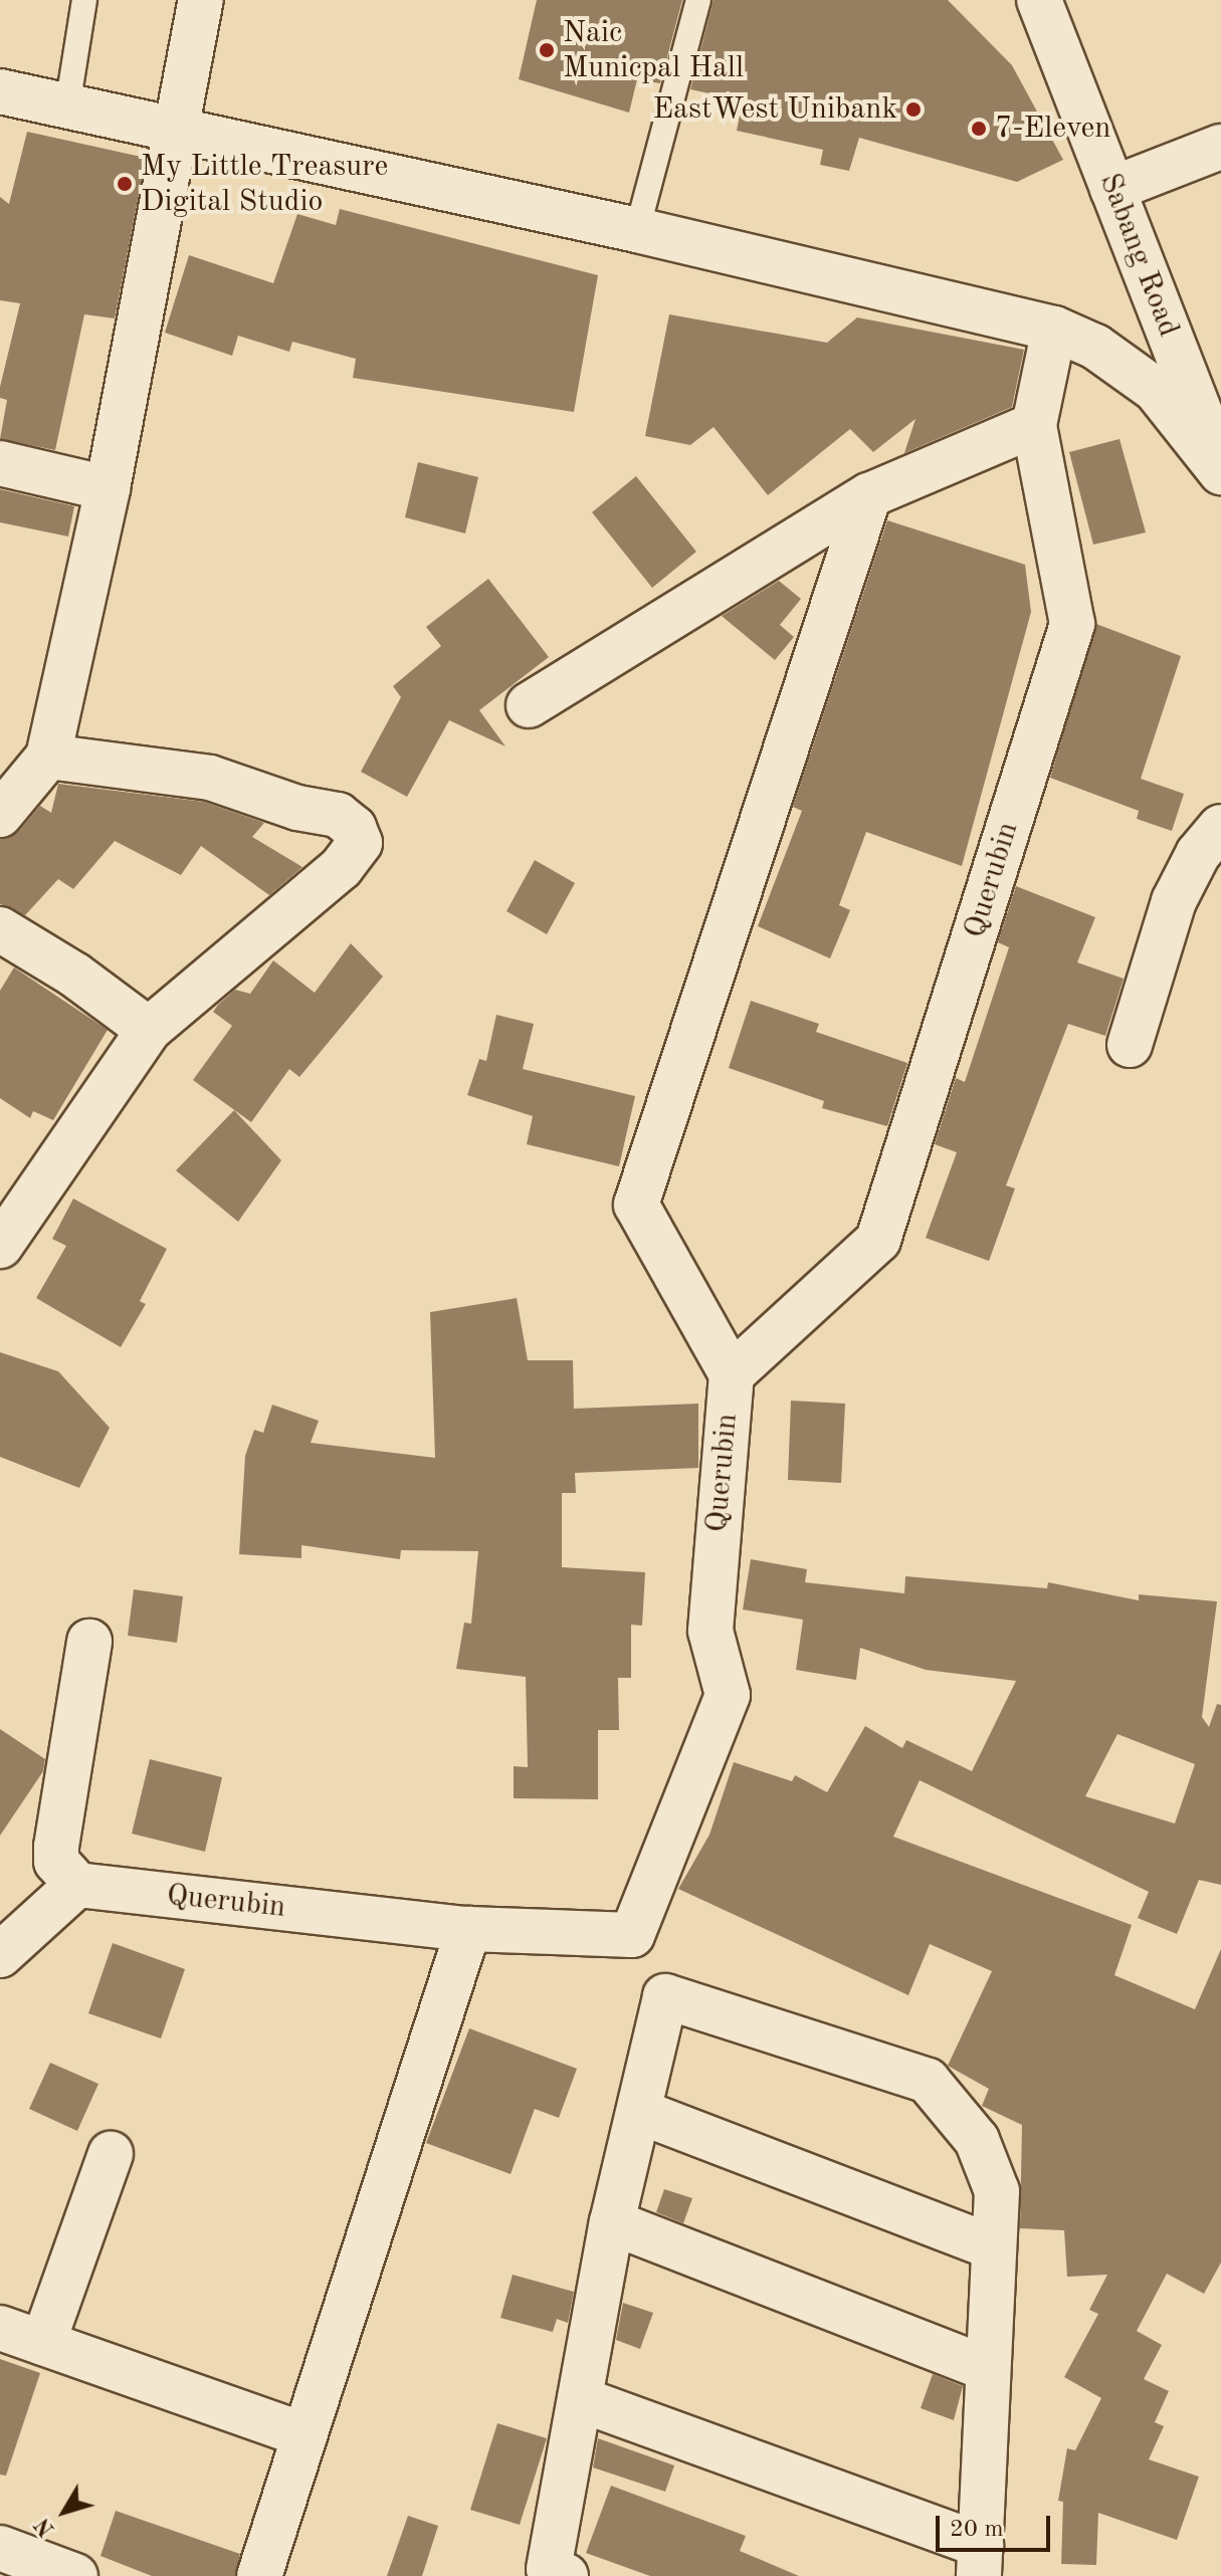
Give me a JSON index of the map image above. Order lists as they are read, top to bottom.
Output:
{
  "streets": {
    "street": ["Sabang Road", "Querubin"]
  },
  "places": [
    "Naic Municpal Hall",
    "EastWest Unibank",
    "7-Eleven",
    "My Little Treasure Digital Studio"
  ],
  "scale_bar": "20 m",
  "north": "bottom left"
}
